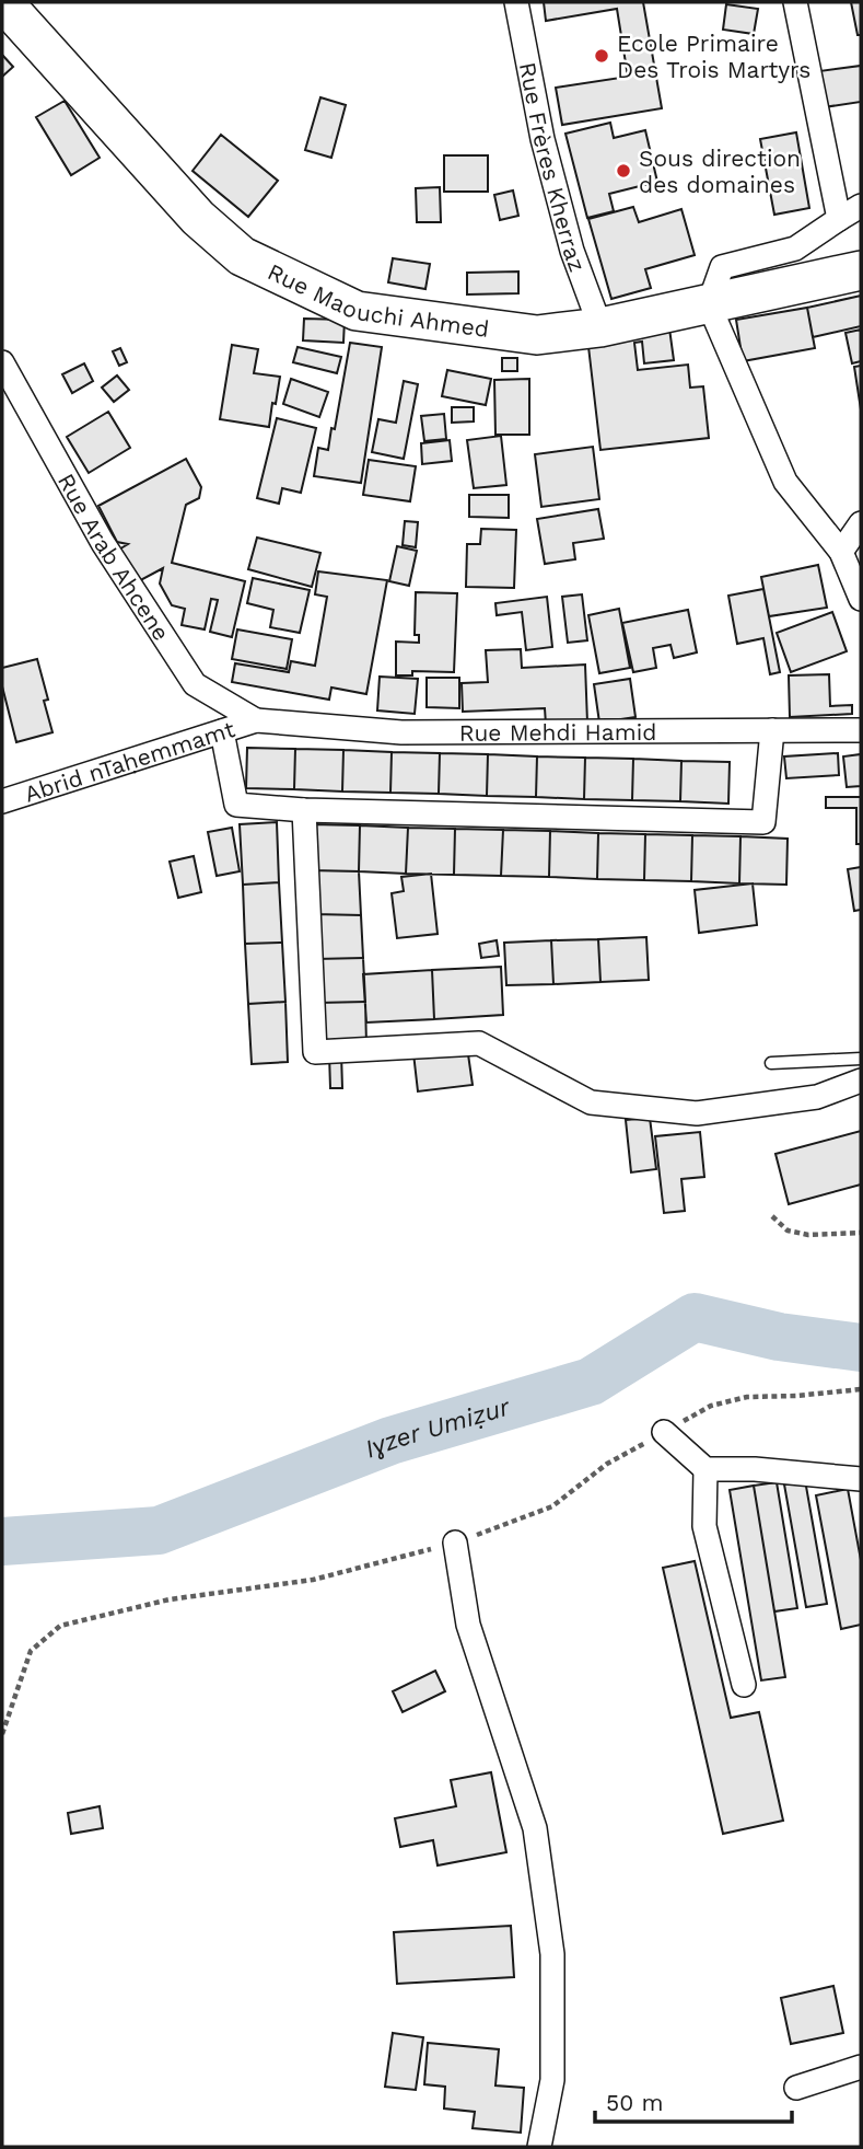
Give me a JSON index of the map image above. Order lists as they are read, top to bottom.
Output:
{
  "streets": {
    "main road": ["Rue Maouchi Ahmed"],
    "street": [
      "Rue Frères Kherraz",
      "Rue Arab Ahcene",
      "Rue Mehdi Hamid",
      "Abrid nTaḥemmamt"
    ]
  },
  "crossings": [
    ["Rue Frères Kherraz", "Rue Maouchi Ahmed"],
    ["Rue Arab Ahcene", "Rue Mehdi Hamid"],
    ["Rue Arab Ahcene", "Abrid nTaḥemmamt"],
    ["Rue Mehdi Hamid", "Abrid nTaḥemmamt"]
  ],
  "water": ["Iɣzer Umiẓur"],
  "places": ["Ecole Primaire Des Trois Martyrs", "Sous direction des domaines"],
  "scale_bar": "50 m"
}
